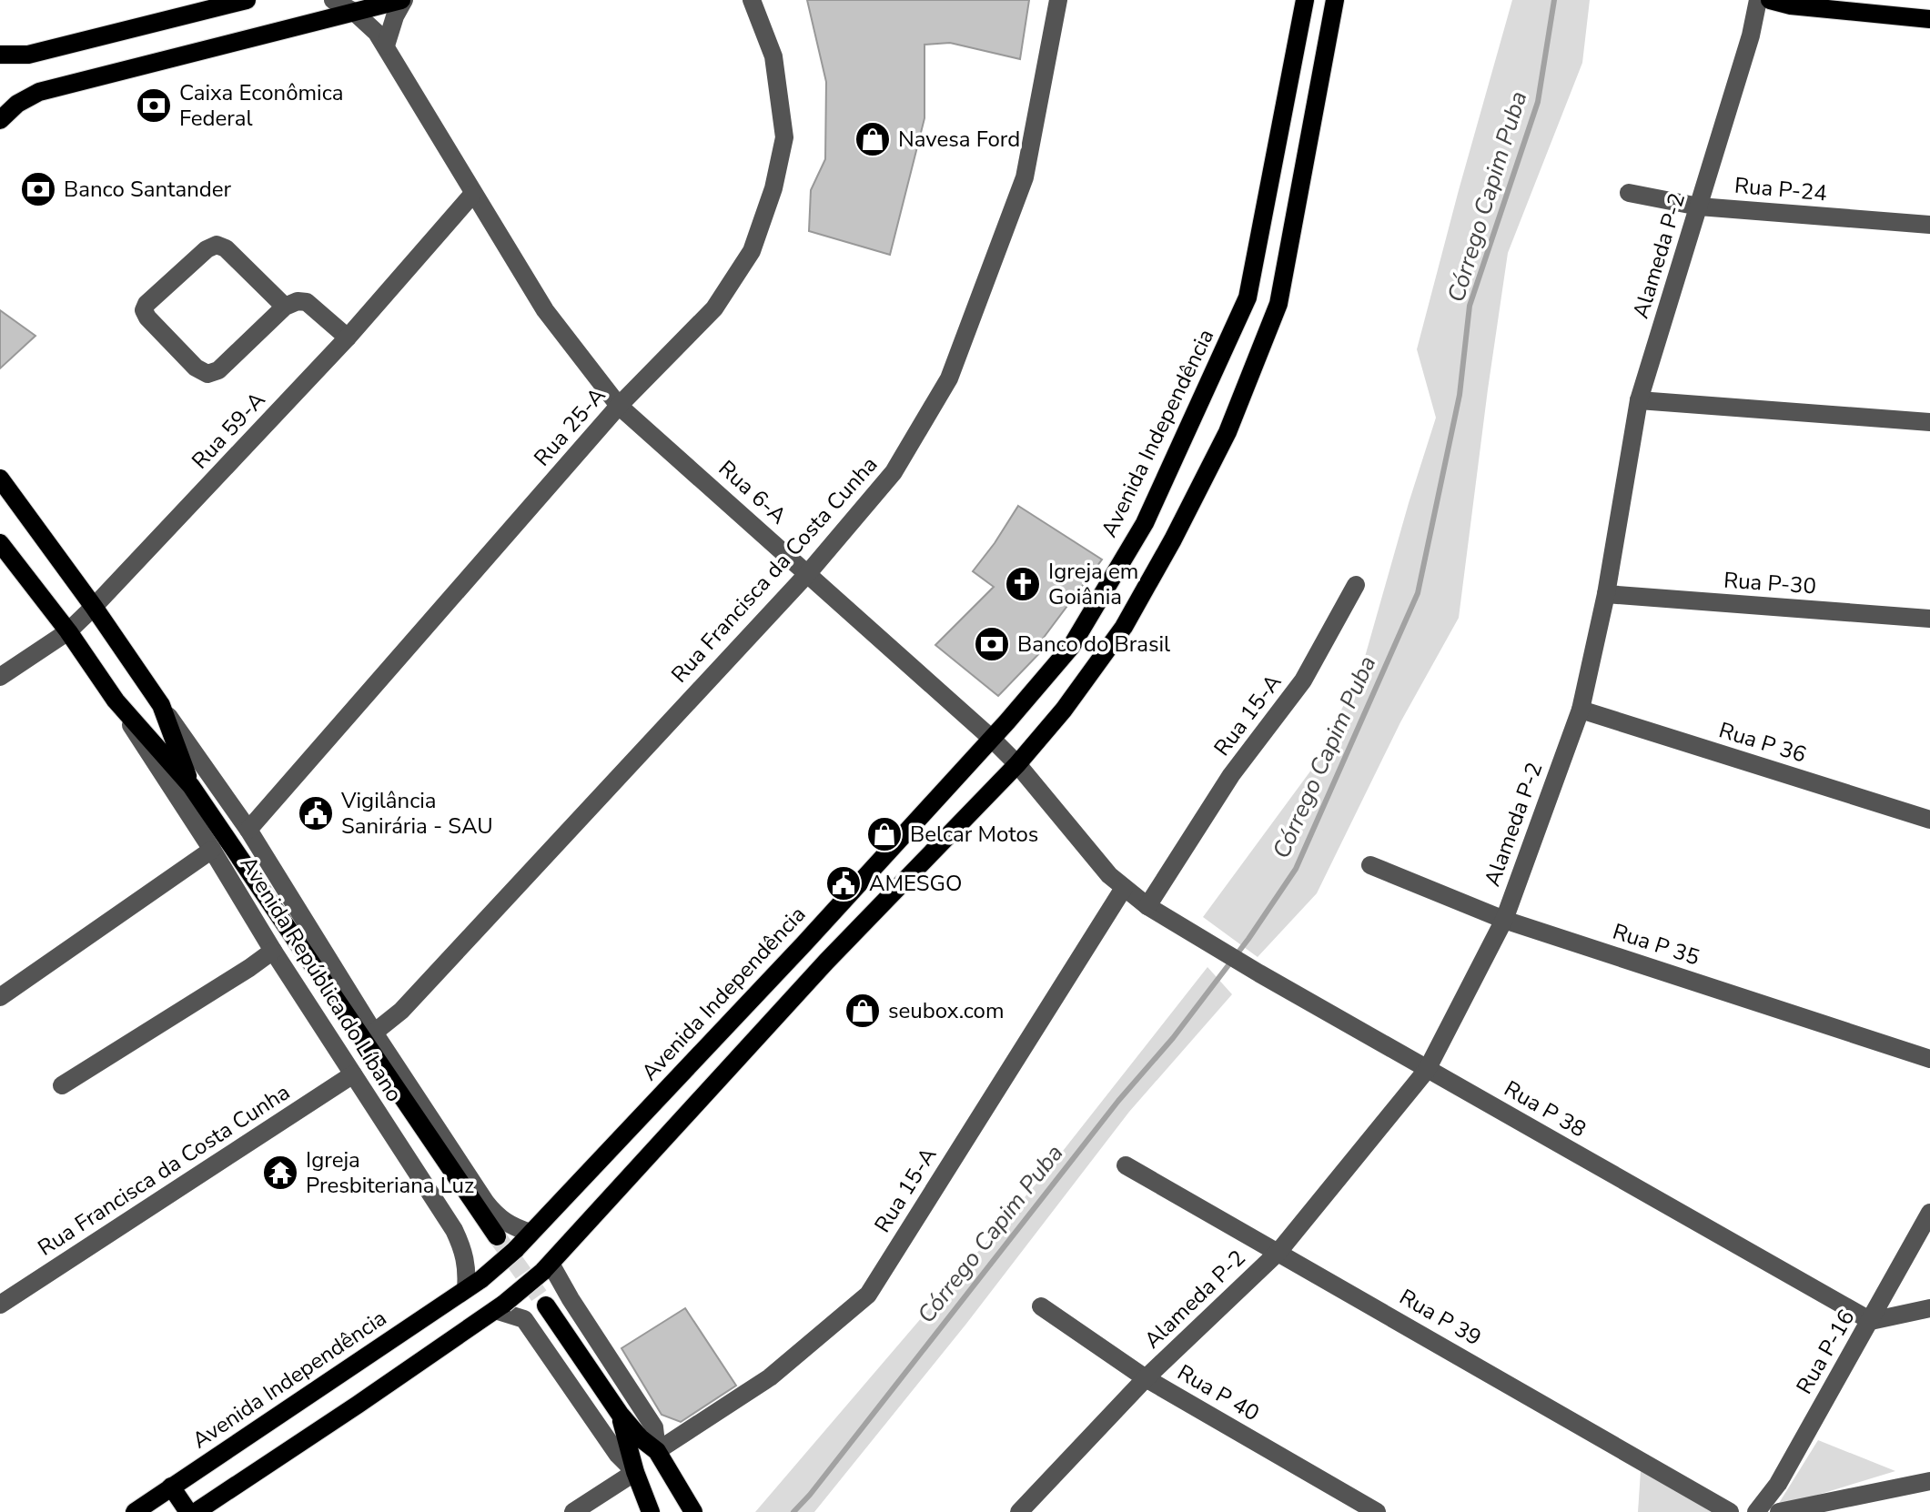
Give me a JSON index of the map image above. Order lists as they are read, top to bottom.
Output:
{
  "streets": {
    "main road": ["Avenida Independência", "Avenida República do Líbano"],
    "street": [
      "Rua P-24",
      "Alameda P-2",
      "Rua 25-A",
      "Rua 59-A",
      "Rua 6-A",
      "Rua Francisca da Costa Cunha",
      "Rua P-30",
      "Rua 15-A",
      "Rua P 36",
      "Rua P 35",
      "Rua P 38",
      "Rua P 39",
      "Rua P-16",
      "Rua P 40"
    ]
  },
  "crossings": [
    ["Rua P-24", "Alameda P-2"],
    ["Alameda P-2", "Rua P-30"],
    ["Alameda P-2", "Rua P 36"],
    ["Alameda P-2", "Rua P 35"],
    ["Alameda P-2", "Rua P 38"],
    ["Alameda P-2", "Rua P 39"],
    ["Alameda P-2", "Rua P 40"],
    ["Rua 25-A", "Rua 6-A"],
    ["Rua 25-A", "Avenida República do Líbano"],
    ["Rua 59-A", "Rua 6-A"],
    ["Rua 59-A", "Avenida República do Líbano"],
    ["Avenida Independência", "Rua 6-A"],
    ["Avenida Independência", "Avenida República do Líbano"],
    ["Rua 6-A", "Rua Francisca da Costa Cunha"],
    ["Rua 6-A", "Rua 15-A"],
    ["Rua 6-A", "Rua P 38"],
    ["Rua Francisca da Costa Cunha", "Avenida República do Líbano"],
    ["Rua P 38", "Rua P-16"]
  ],
  "water": ["Córrego Capim Puba"],
  "places": {
    "bank": ["Caixa Econômica Federal", "Banco Santander", "Banco do Brasil"],
    "shop": ["Navesa Ford", "Belcar Motos", "seubox.com"],
    "church": ["Igreja em Goiânia"],
    "public building": ["Vigilância Sanirária - SAU", "AMESGO"],
    "temple": ["Igreja Presbiteriana Luz"]
  }
}
